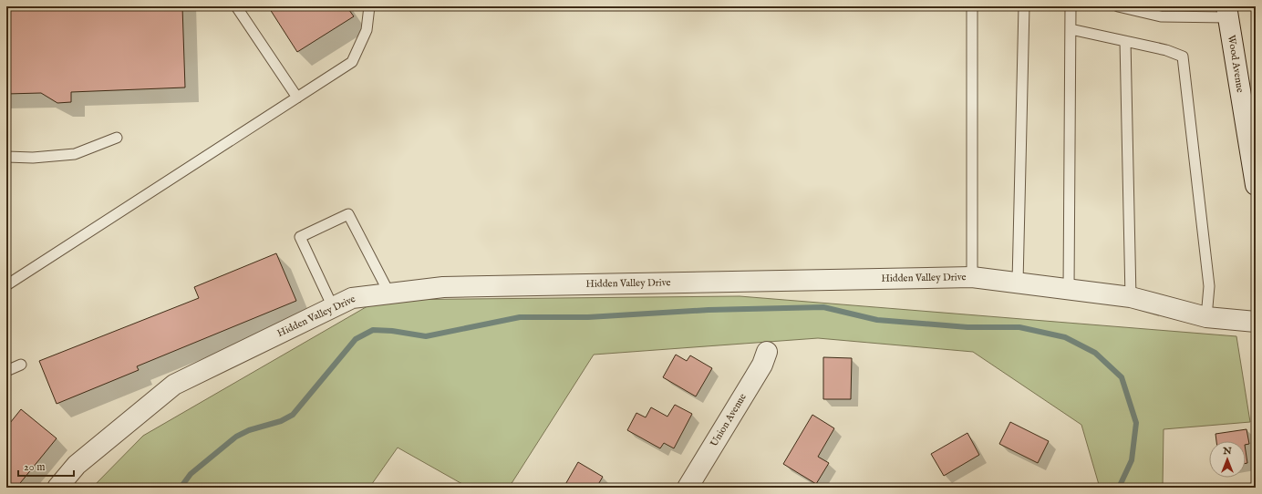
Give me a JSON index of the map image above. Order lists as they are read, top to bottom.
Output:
{
  "streets": {
    "street": ["Wood Avenue", "Hidden Valley Drive", "Union Avenue"]
  },
  "scale_bar": "20 m",
  "north": "top"
}
